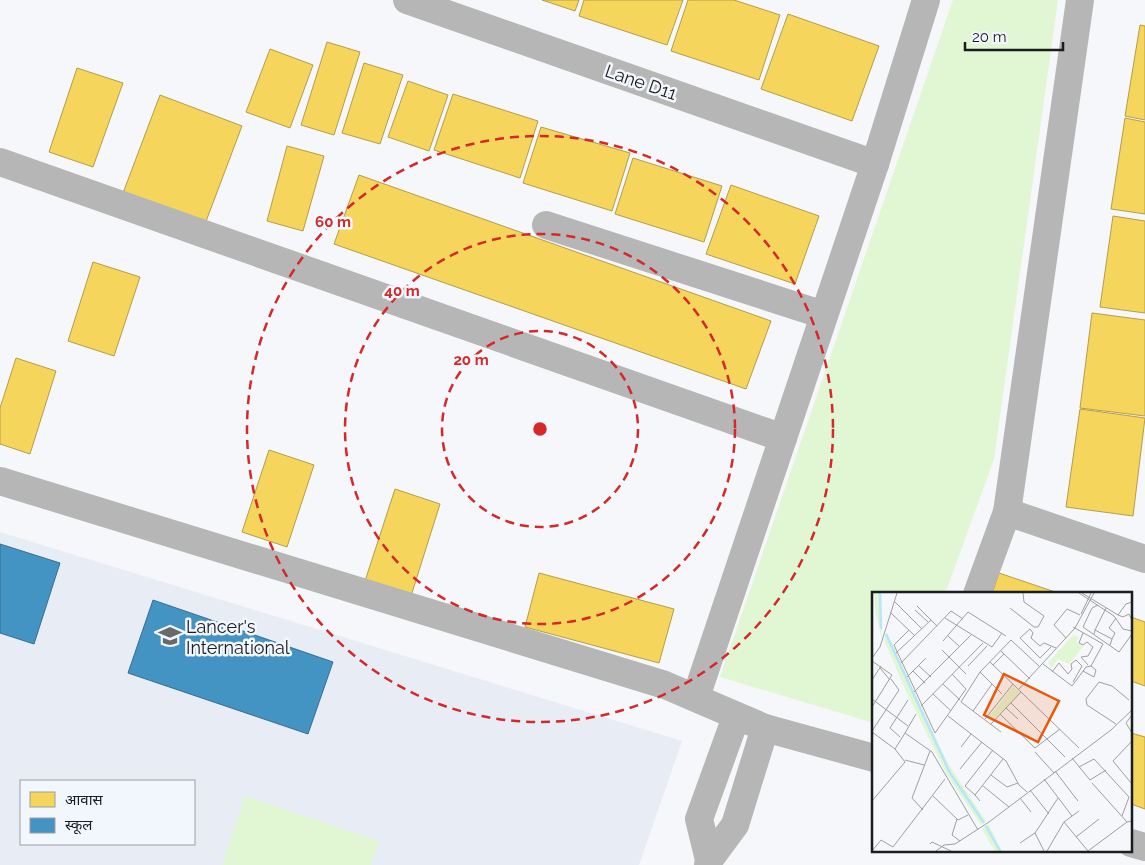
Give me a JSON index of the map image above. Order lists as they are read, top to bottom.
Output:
{
  "streets": {
    "street": ["Lane D11"]
  },
  "places": {
    "school or university": ["Lancer's International"]
  },
  "legend": ["आवास", "स्कूल"],
  "scale_bar": "20 m",
  "rings": ["60 m", "40 m", "20 m"]
}
